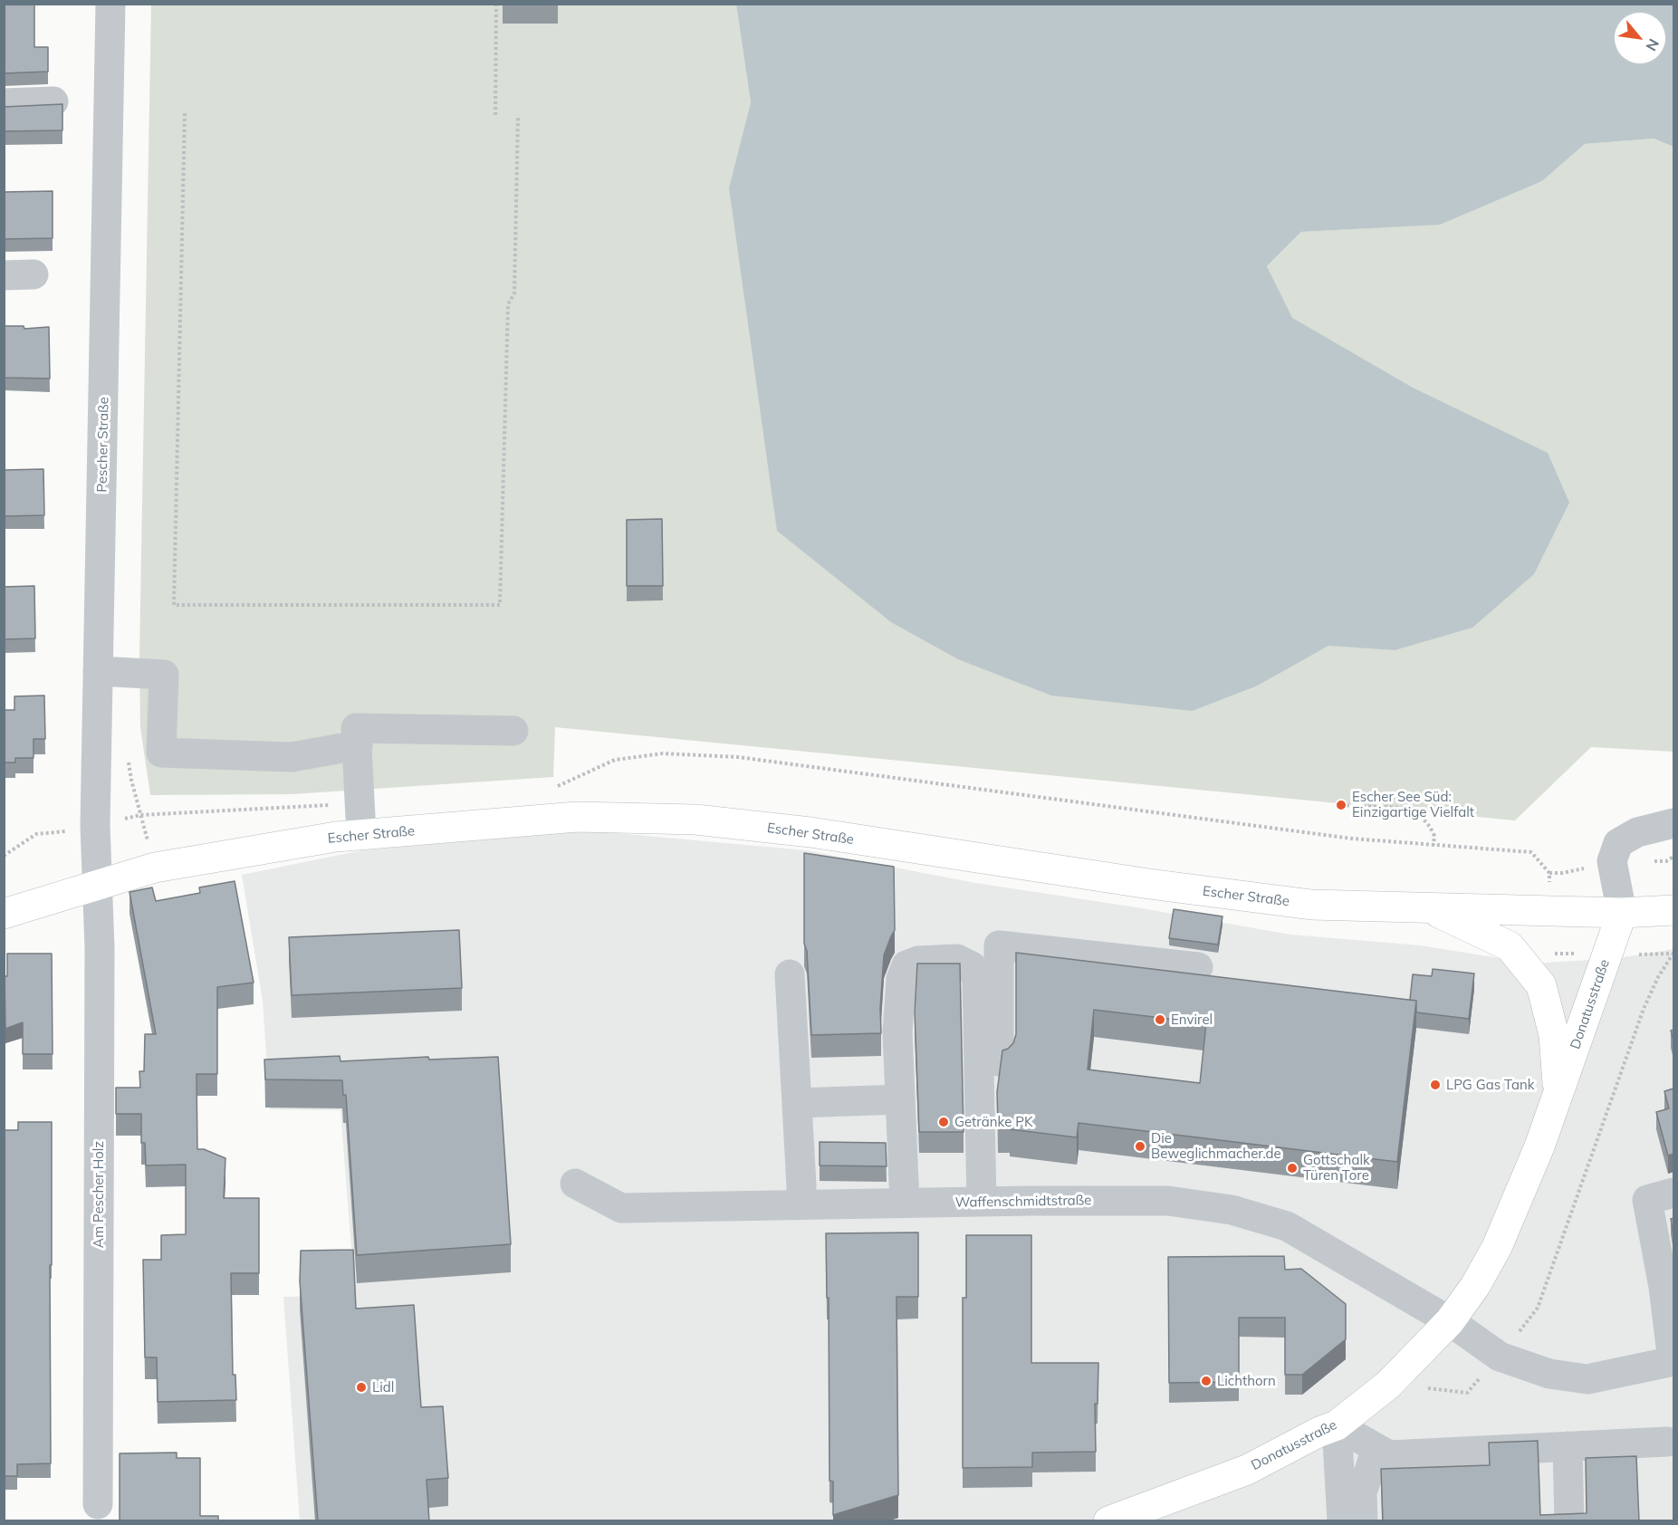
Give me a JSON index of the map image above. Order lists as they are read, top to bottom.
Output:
{
  "streets": {
    "main road": ["Escher Straße", "Donatusstraße"],
    "street": ["Pescher Straße", "Am Pescher Holz", "Waffenschmidtstraße"]
  },
  "crossings": [
    ["Pescher Straße", "Escher Straße"],
    ["Pescher Straße", "Am Pescher Holz"],
    ["Escher Straße", "Donatusstraße"],
    ["Escher Straße", "Am Pescher Holz"],
    ["Donatusstraße", "Waffenschmidtstraße"]
  ],
  "places": [
    "Escher See Süd: Einzigartige Vielfalt",
    "Envirel",
    "LPG Gas Tank",
    "Getränke PK",
    "Die Beweglichmacher.de",
    "Gottschalk Türen Tore",
    "Lichthorn",
    "Lidl"
  ],
  "north": "bottom right"
}
